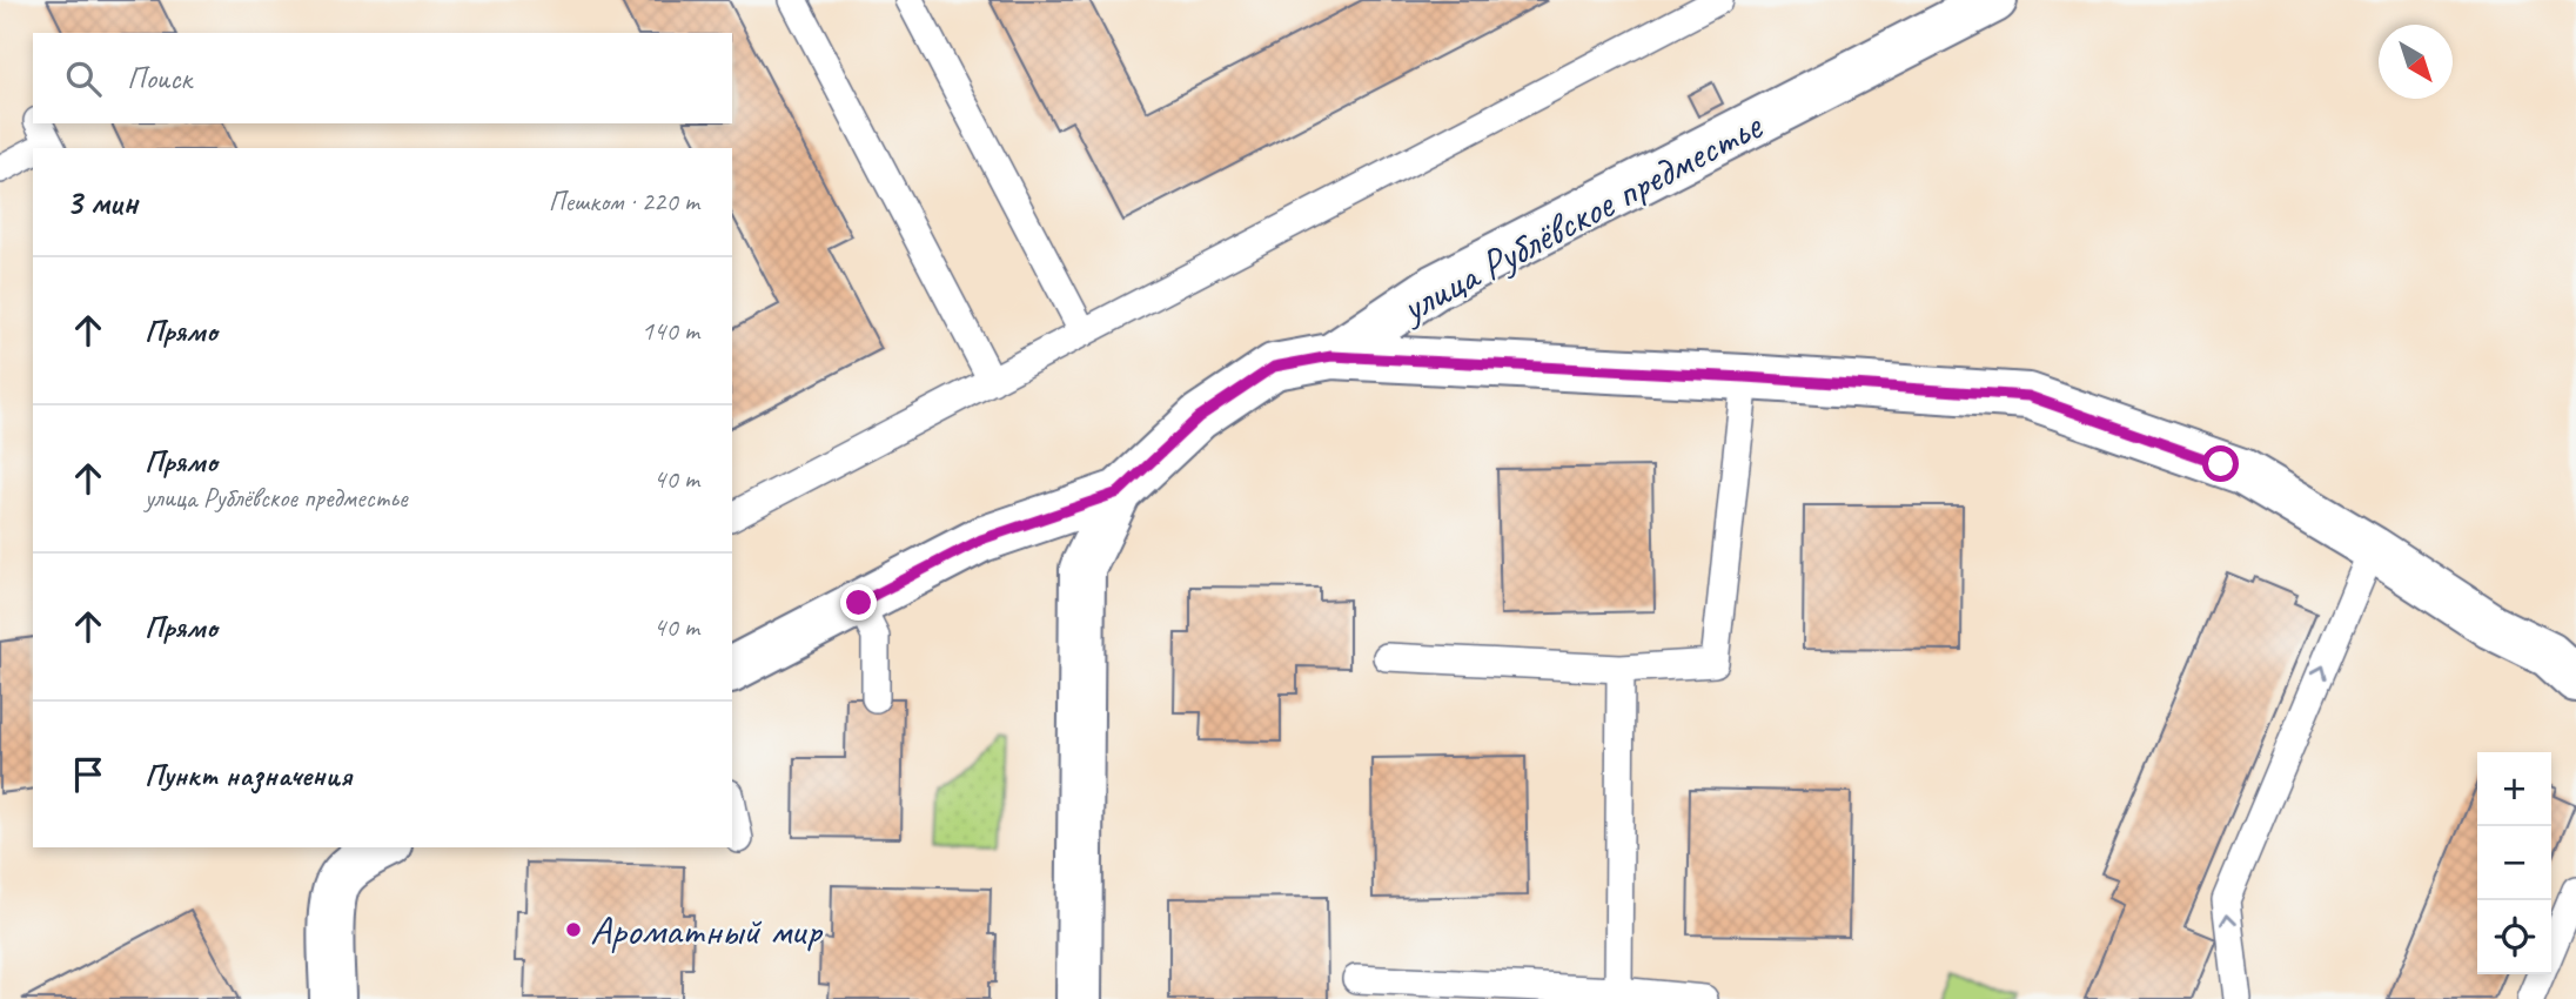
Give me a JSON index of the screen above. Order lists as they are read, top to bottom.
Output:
{
  "streets": {
    "street": ["улица Рублёвское предместье"]
  },
  "places": ["Ароматный мир"],
  "north": "bottom right",
  "page": {
    "search": "Поиск",
    "heading": ["3 мин", "Пешком · 220 m"],
    "list": [
      ["Прямо", "140 m"],
      ["Прямо", "улица Рублёвское предместье", "40 m"],
      ["Прямо", "40 m"],
      "Пункт назначения"
    ],
    "map_buttons": ["+", "−"]
  }
}
